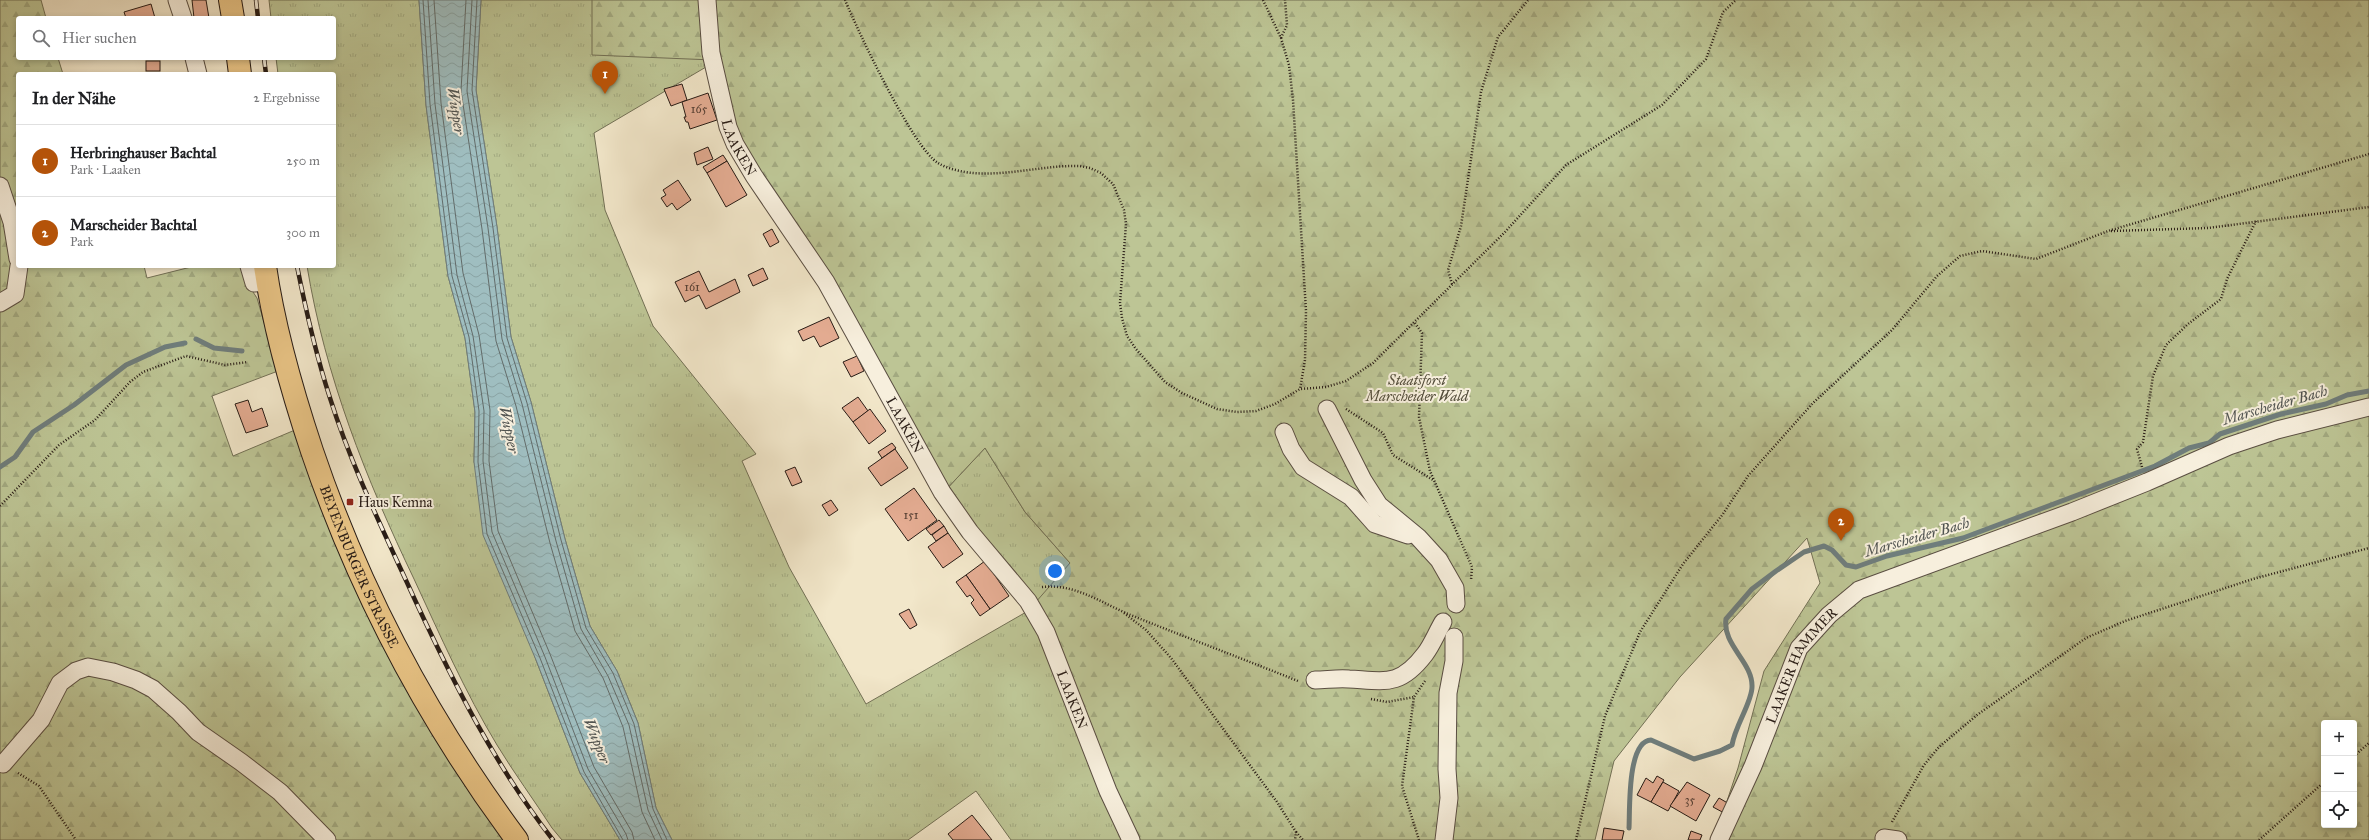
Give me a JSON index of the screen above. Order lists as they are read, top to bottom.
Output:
{
  "streets": {
    "main road": ["BEYENBURGER STRASSE"],
    "street": ["LAAKEN", "LAAKER HAMMER"]
  },
  "water": ["Wupper", "Marscheider Bach"],
  "parks": ["Staatsforst Marscheider Wald"],
  "places": {
    "transit": ["Haus Kemna"]
  },
  "house_numbers": [
    "165",
    "161",
    "151",
    "35"
  ],
  "page": {
    "search": "Hier suchen",
    "pins": ["1", "2"],
    "heading": ["In der Nähe", "2 Ergebnisse"],
    "list": [
      {
        "mark": "1",
        "name": "Herbringhauser Bachtal",
        "note": "Park · Laaken",
        "value": "250 m"
      },
      {
        "mark": "2",
        "name": "Marscheider Bachtal",
        "note": "Park",
        "value": "300 m"
      }
    ],
    "map_buttons": ["+", "−"]
  }
}
